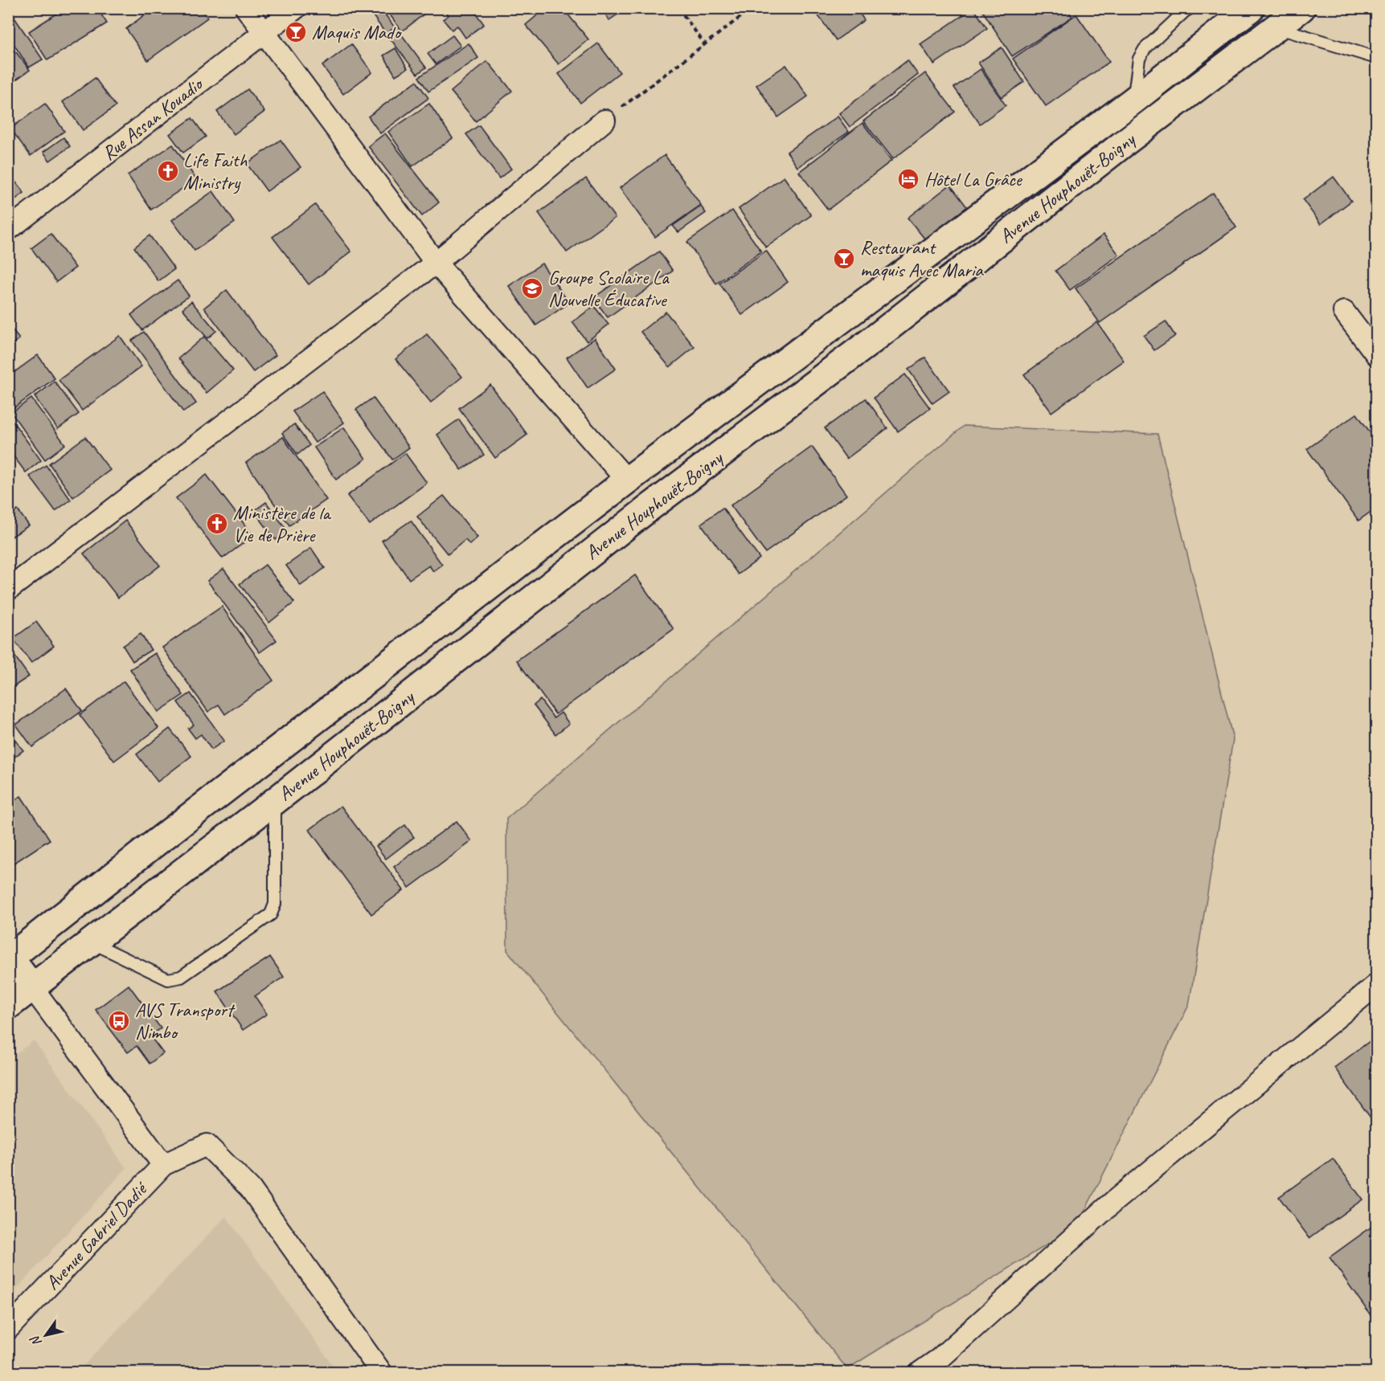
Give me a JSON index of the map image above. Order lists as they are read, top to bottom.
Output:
{
  "streets": {
    "main road": ["Avenue Houphouët-Boigny"],
    "street": ["Rue Assan Kouadio", "Avenue Gabriel Dadié"]
  },
  "places": {
    "bar": ["Maquis Mado", "Restaurant maquis Avec Maria"],
    "church": ["Life Faith Ministry", "Ministère de la Vie de Prière"],
    "hotel": ["Hôtel La Grâce"],
    "school or university": ["Groupe Scolaire La Nouvelle Éducative"],
    "bus stop": ["AVS Transport Nimbo"]
  },
  "north": "bottom left"
}
